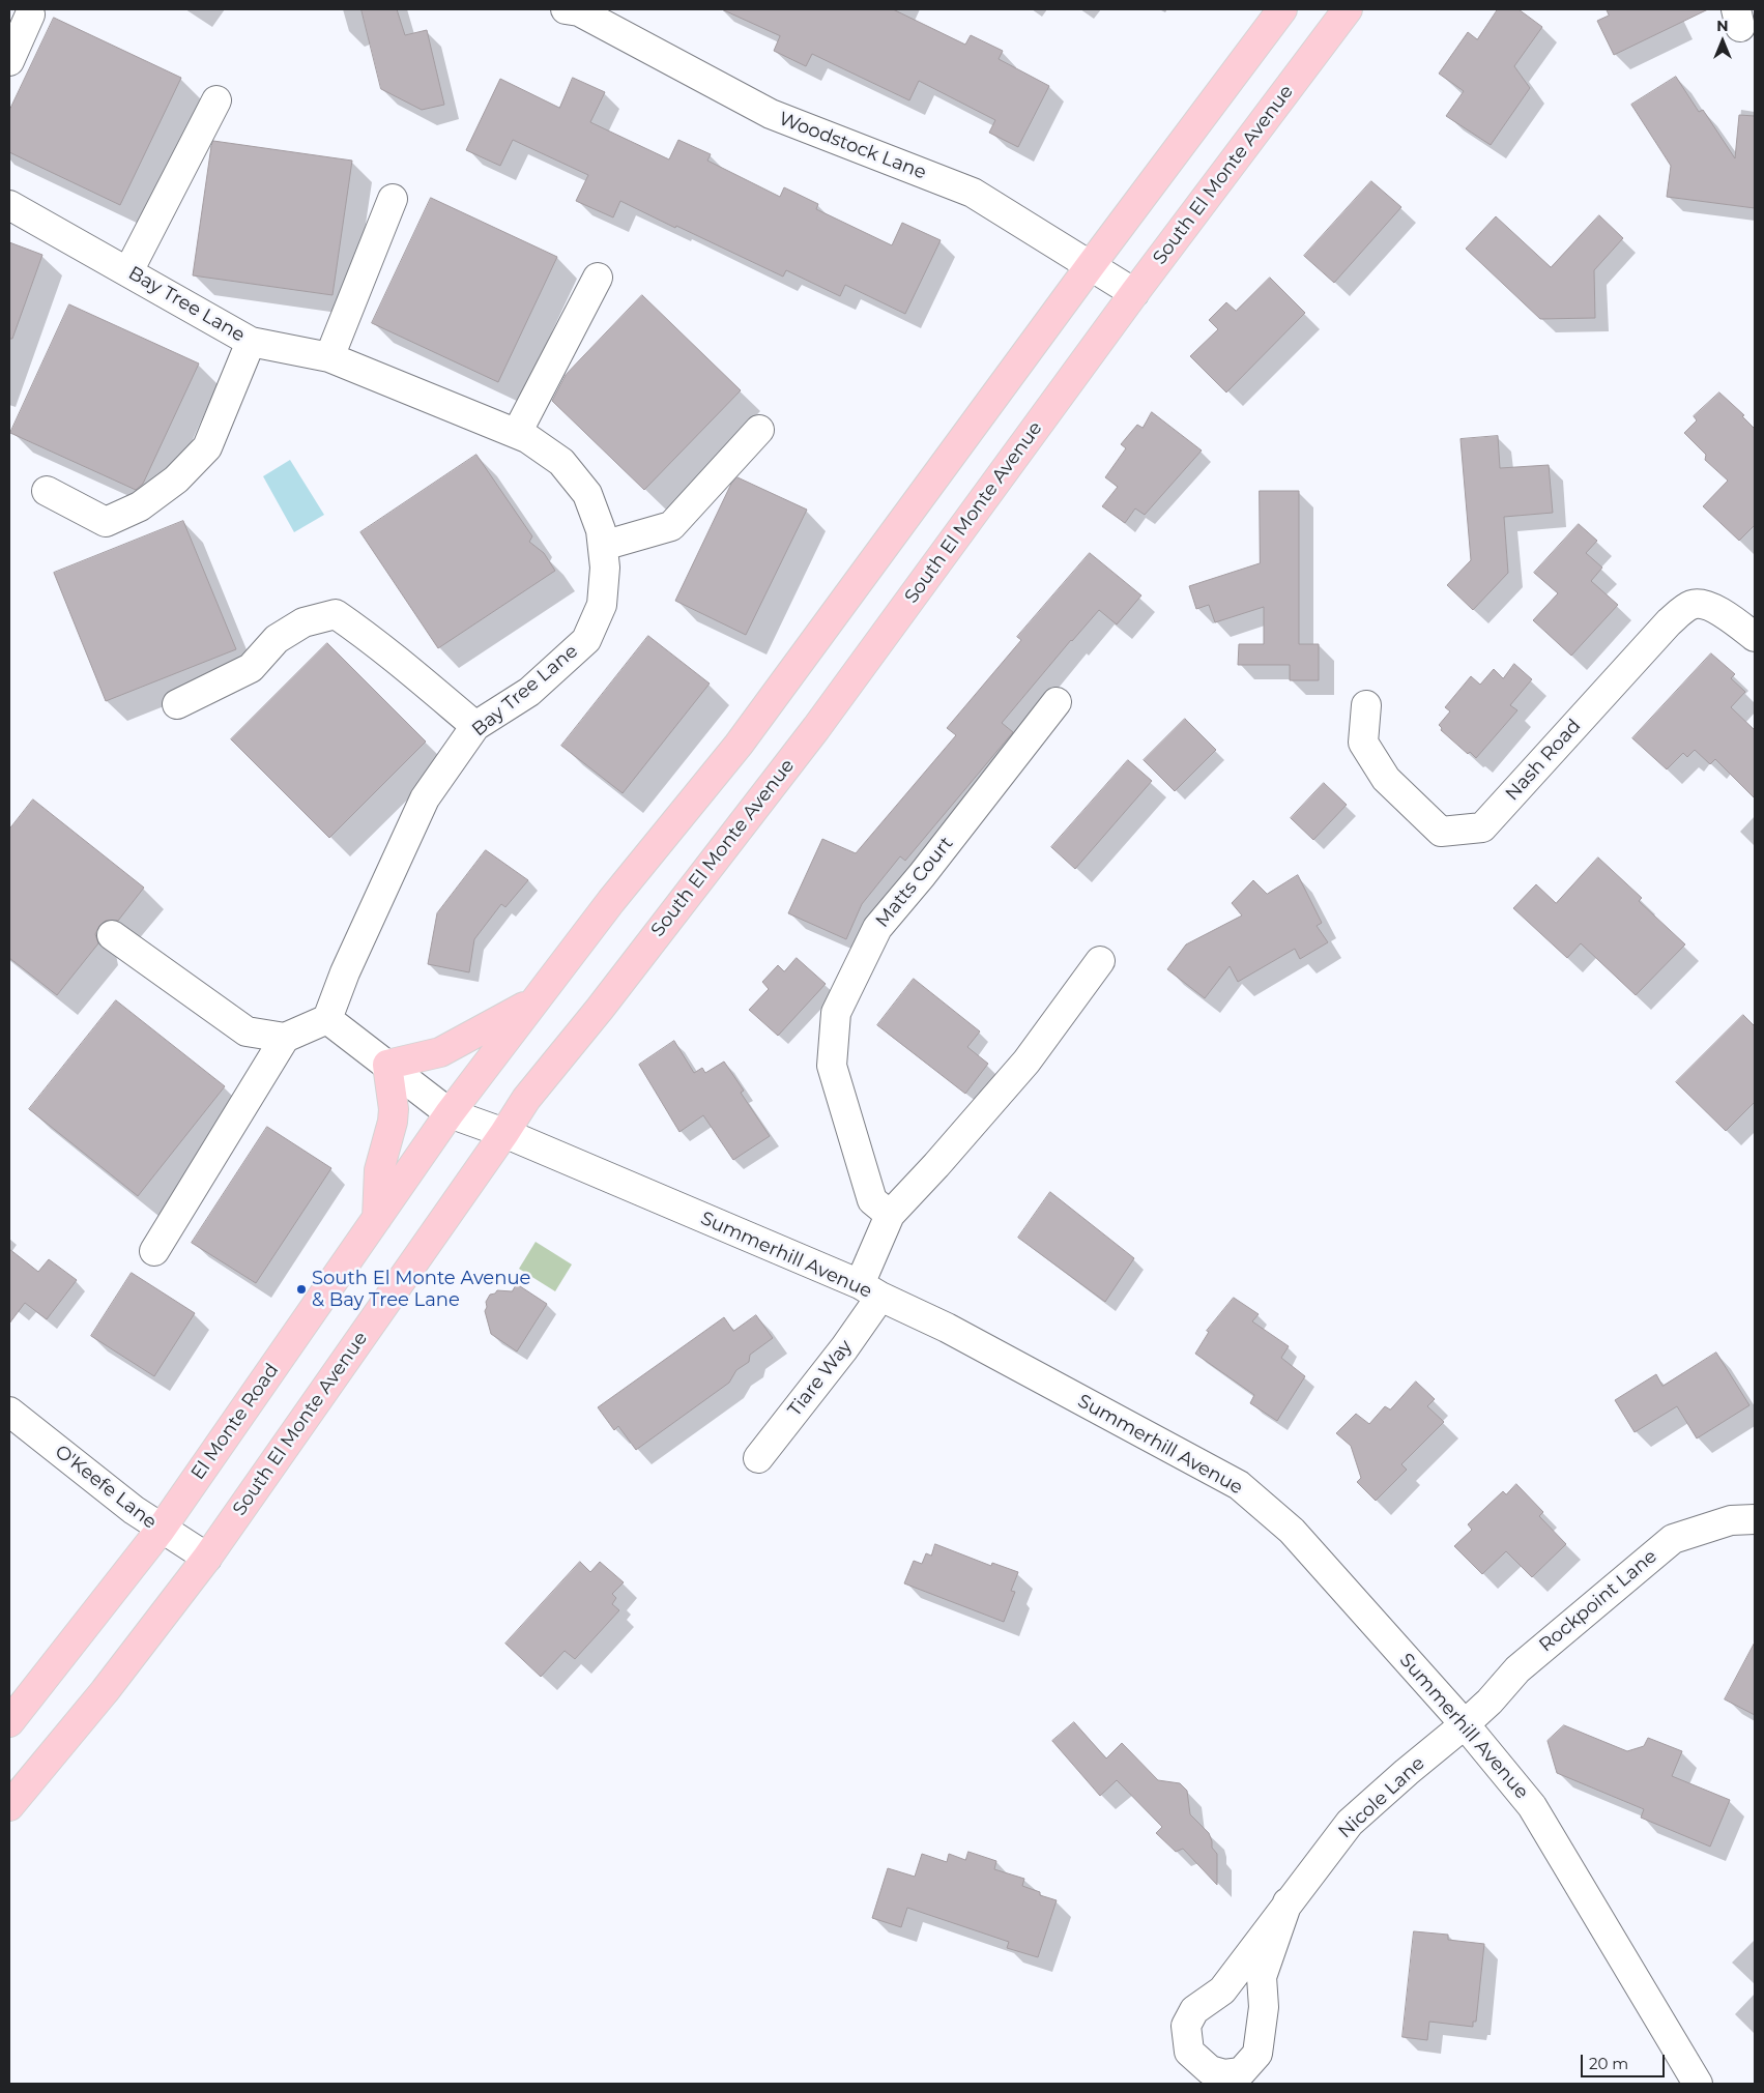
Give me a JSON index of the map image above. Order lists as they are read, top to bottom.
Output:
{
  "streets": {
    "main road": ["South El Monte Avenue", "El Monte Road"],
    "street": [
      "Woodstock Lane",
      "Bay Tree Lane",
      "Nash Road",
      "Matts Court",
      "Summerhill Avenue",
      "Tiare Way",
      "O'Keefe Lane",
      "Rockpoint Lane",
      "Nicole Lane"
    ]
  },
  "crossings": [
    ["Woodstock Lane", "South El Monte Avenue"],
    ["South El Monte Avenue", "Summerhill Avenue"],
    ["South El Monte Avenue", "O'Keefe Lane"],
    ["Summerhill Avenue", "Tiare Way"],
    ["Summerhill Avenue", "El Monte Road"],
    ["Summerhill Avenue", "Rockpoint Lane"],
    ["Summerhill Avenue", "Nicole Lane"],
    ["El Monte Road", "O'Keefe Lane"],
    ["Rockpoint Lane", "Nicole Lane"]
  ],
  "places": ["South El Monte Avenue & Bay Tree Lane"],
  "scale_bar": "20 m",
  "north": "top"
}
